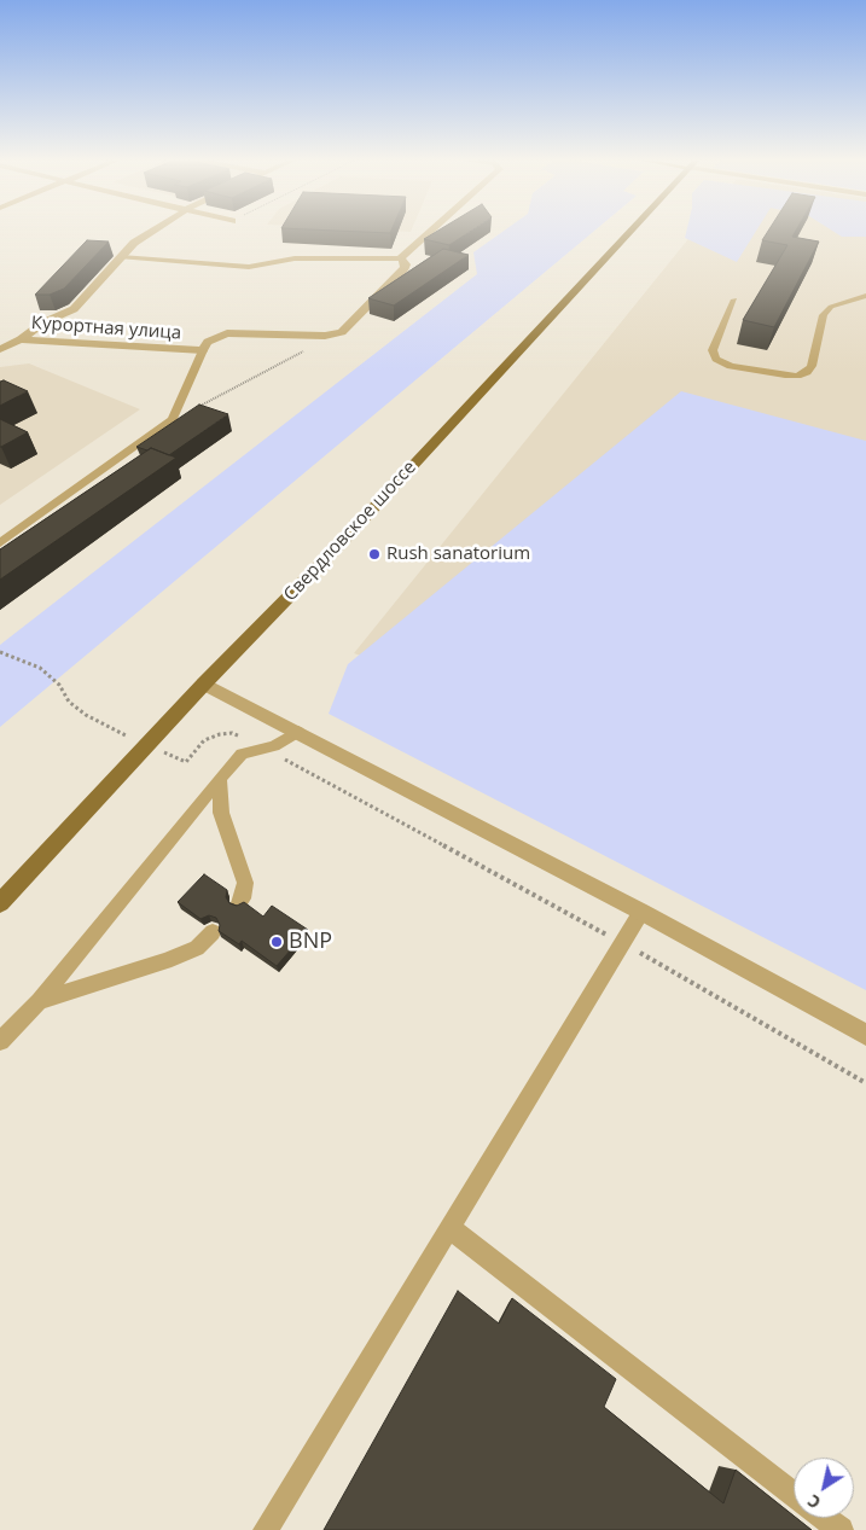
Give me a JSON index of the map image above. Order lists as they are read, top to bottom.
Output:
{
  "streets": {
    "main road": ["Свердловское шоссе"],
    "street": ["Курортная улица"]
  },
  "places": ["Rush sanatorium", "BNP"],
  "north": "bottom left"
}
